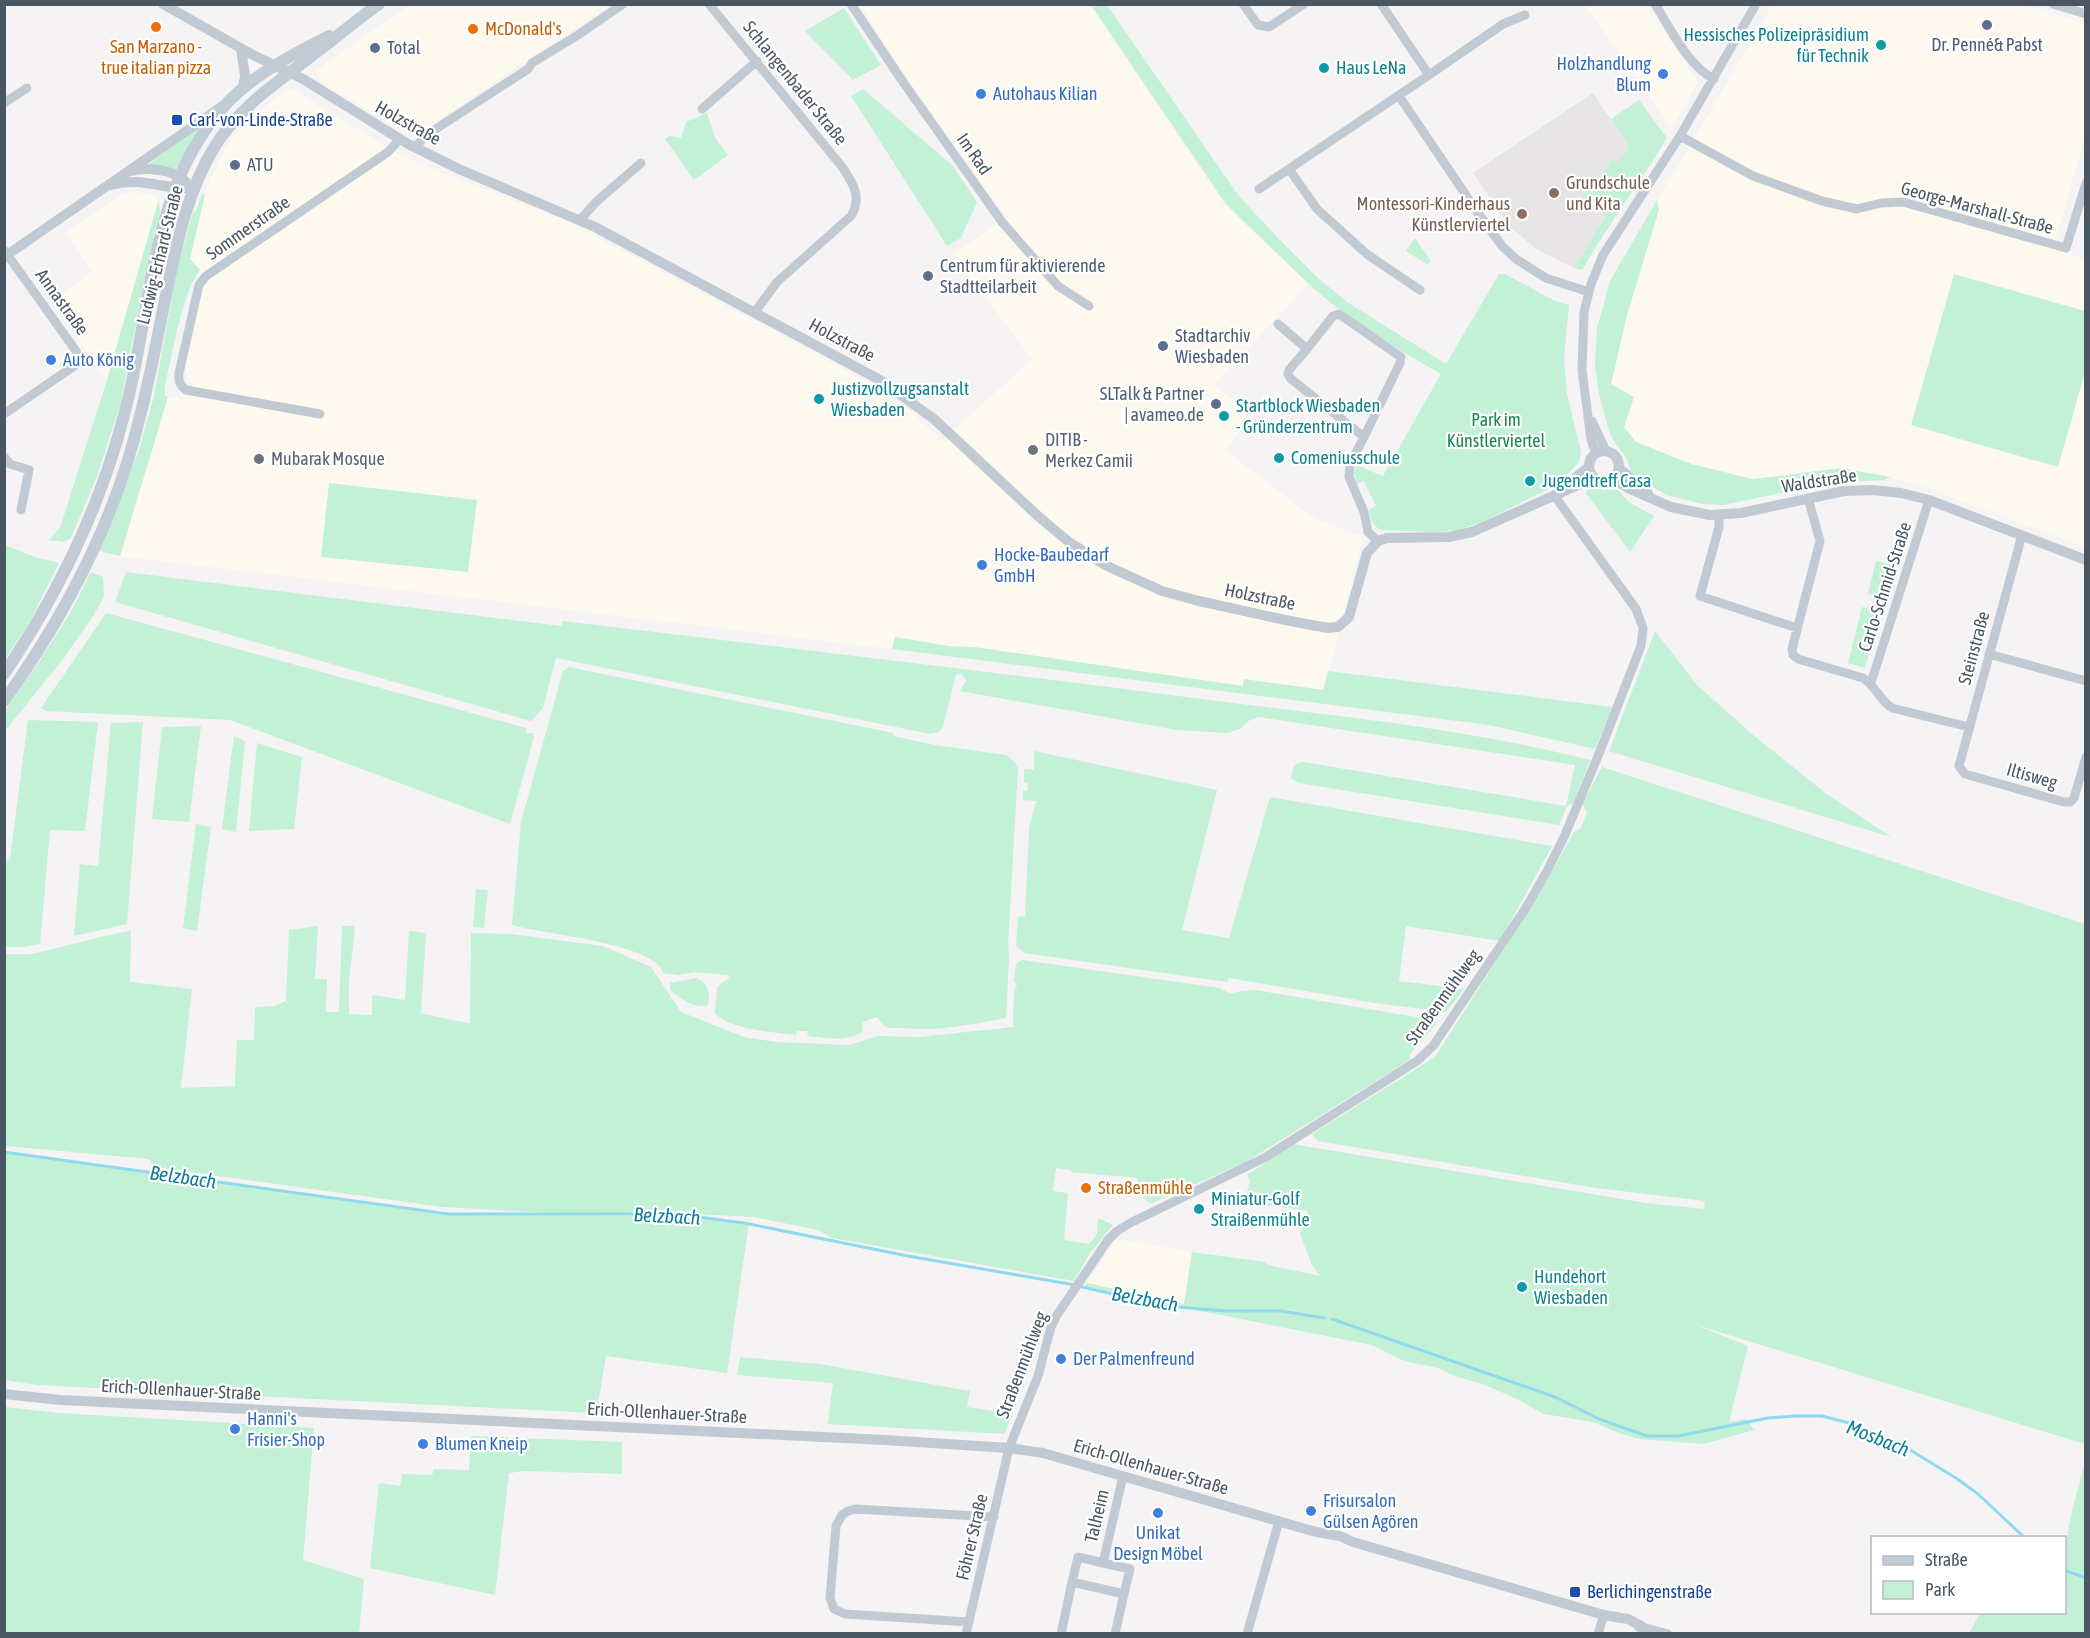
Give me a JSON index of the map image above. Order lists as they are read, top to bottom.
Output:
{
  "streets": {
    "main road": ["Ludwig-Erhard-Straße"],
    "street": [
      "Schlangenbader Straße",
      "Holzstraße",
      "Im Rad",
      "George-Marshall-Straße",
      "Sommerstraße",
      "Annastraße",
      "Waldstraße",
      "Carlo-Schmid-Straße",
      "Steinstraße",
      "Iltisweg",
      "Straßenmühlweg",
      "Erich-Ollenhauer-Straße",
      "Talheim",
      "Föhrer Straße"
    ]
  },
  "crossings": [
    ["Schlangenbader Straße", "Holzstraße"],
    ["Holzstraße", "Sommerstraße"],
    ["Holzstraße", "Ludwig-Erhard-Straße"],
    ["Waldstraße", "Carlo-Schmid-Straße"],
    ["Waldstraße", "Steinstraße"],
    ["Steinstraße", "Iltisweg"],
    ["Straßenmühlweg", "Erich-Ollenhauer-Straße"],
    ["Straßenmühlweg", "Föhrer Straße"],
    ["Erich-Ollenhauer-Straße", "Talheim"],
    ["Erich-Ollenhauer-Straße", "Föhrer Straße"]
  ],
  "water": ["Belzbach", "Mosbach"],
  "parks": ["Park im Künstlerviertel"],
  "places": {
    "other": [
      "Dr. Penné& Pabst",
      "San Marzano - true italian pizza",
      "McDonald's",
      "Hessisches Polizeipräsidium für Technik",
      "Total",
      "Haus LeNa",
      "Holzhandlung Blum",
      "Autohaus Kilian",
      "ATU",
      "Grundschule und Kita",
      "Montessori-Kinderhaus Künstlerviertel",
      "Centrum für aktivierende Stadtteilarbeit",
      "Stadtarchiv Wiesbaden",
      "Auto König",
      "Justizvollzugsanstalt Wiesbaden",
      "SLTalk & Partner | avameo.de",
      "Startblock Wiesbaden - Gründerzentrum",
      "DITIB - Merkez Camii",
      "Comeniusschule",
      "Mubarak Mosque",
      "Jugendtreff Casa",
      "Hocke-Baubedarf GmbH",
      "Straßenmühle",
      "Miniatur-Golf Straißenmühle",
      "Hundehort Wiesbaden",
      "Der Palmenfreund",
      "Hanni's Frisier-Shop",
      "Blumen Kneip",
      "Frisursalon Gülsen Agören",
      "Unikat Design Möbel"
    ],
    "transit": ["Carl-von-Linde-Straße", "Berlichingenstraße"]
  },
  "legend": ["Straße", "Park"]
}
